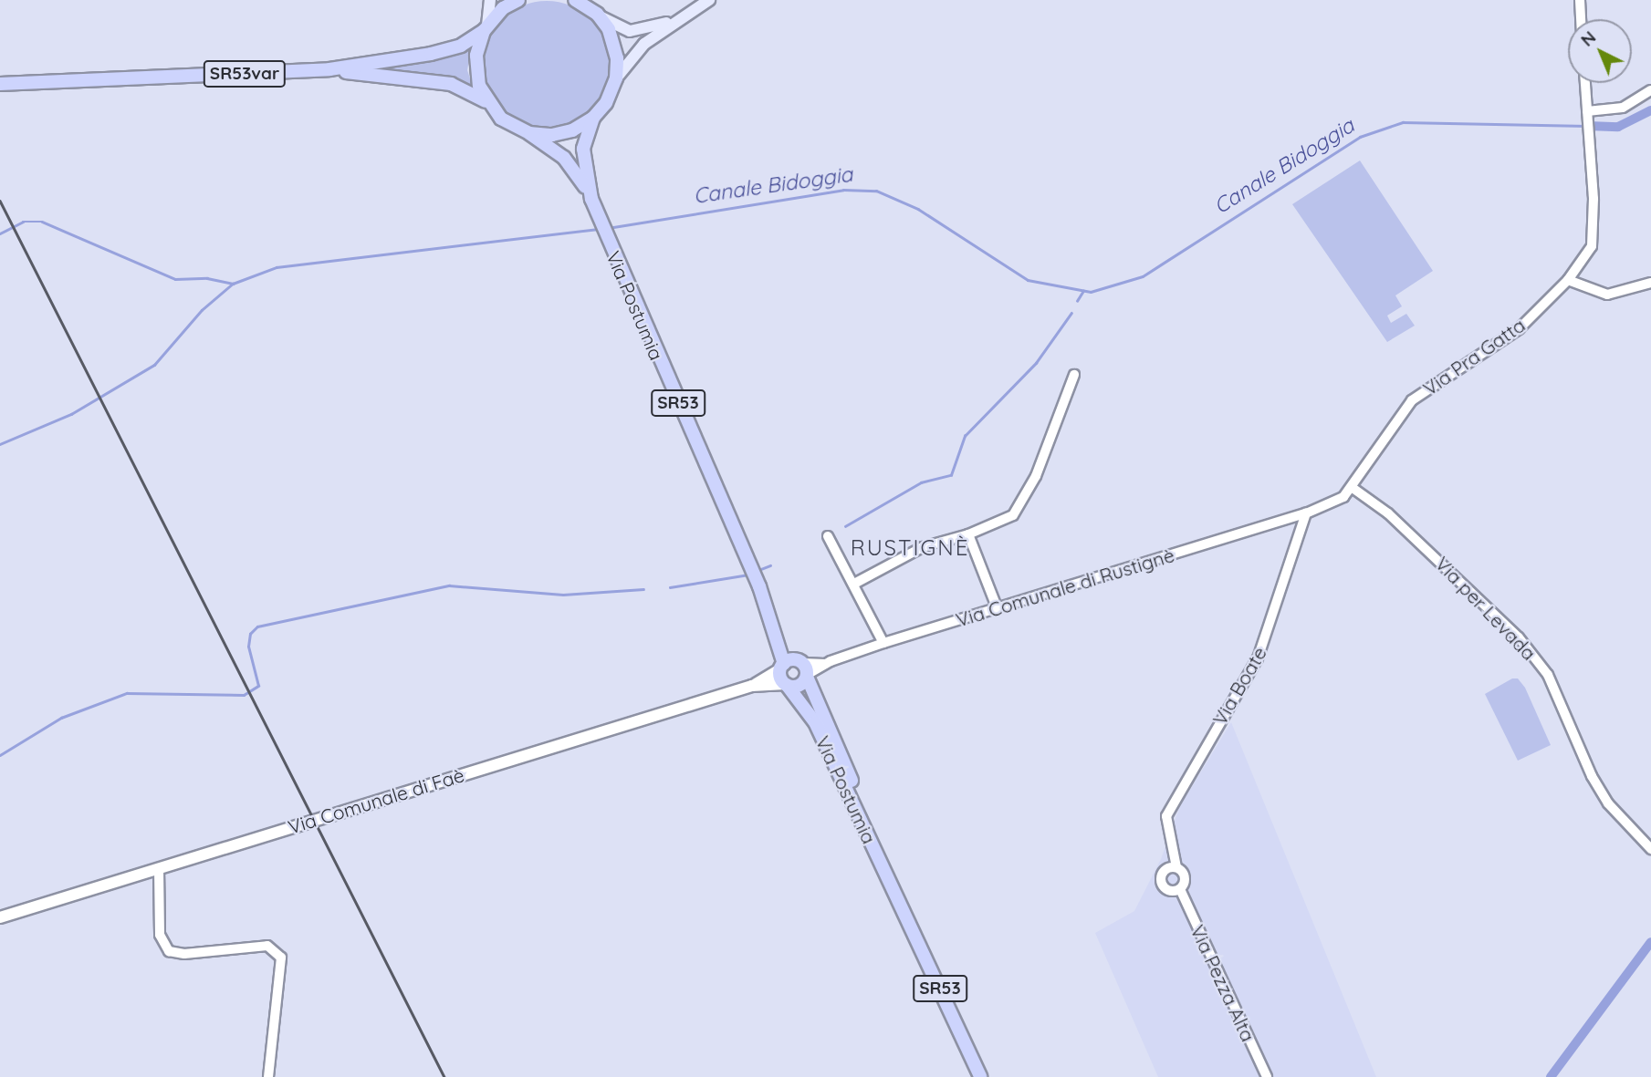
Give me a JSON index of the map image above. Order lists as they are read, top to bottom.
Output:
{
  "streets": {
    "main road": ["SR53var", "Via Postumia", "SR53"],
    "street": [
      "Via Pra Gatta",
      "Via Comunale di Rustignè",
      "Via per Levada",
      "Via Boate",
      "Via Comunale di Faè",
      "Via Pezza Alta"
    ]
  },
  "crossings": [
    ["SR53var", "SR53"],
    ["Via Postumia", "SR53"],
    ["Via Postumia", "Via Comunale di Rustignè"],
    ["Via Postumia", "Via Comunale di Faè"],
    ["Via Pra Gatta", "Via Comunale di Rustignè"],
    ["Via Pra Gatta", "Via per Levada"],
    ["Via Pra Gatta", "Via Boate"],
    ["Via Comunale di Rustignè", "Via Boate"],
    ["Via Comunale di Rustignè", "Via Comunale di Faè"],
    ["Via Boate", "Via Pezza Alta"]
  ],
  "districts": ["RUSTIGNÈ"],
  "water": ["Canale Bidoggia"],
  "north": "top left"
}
